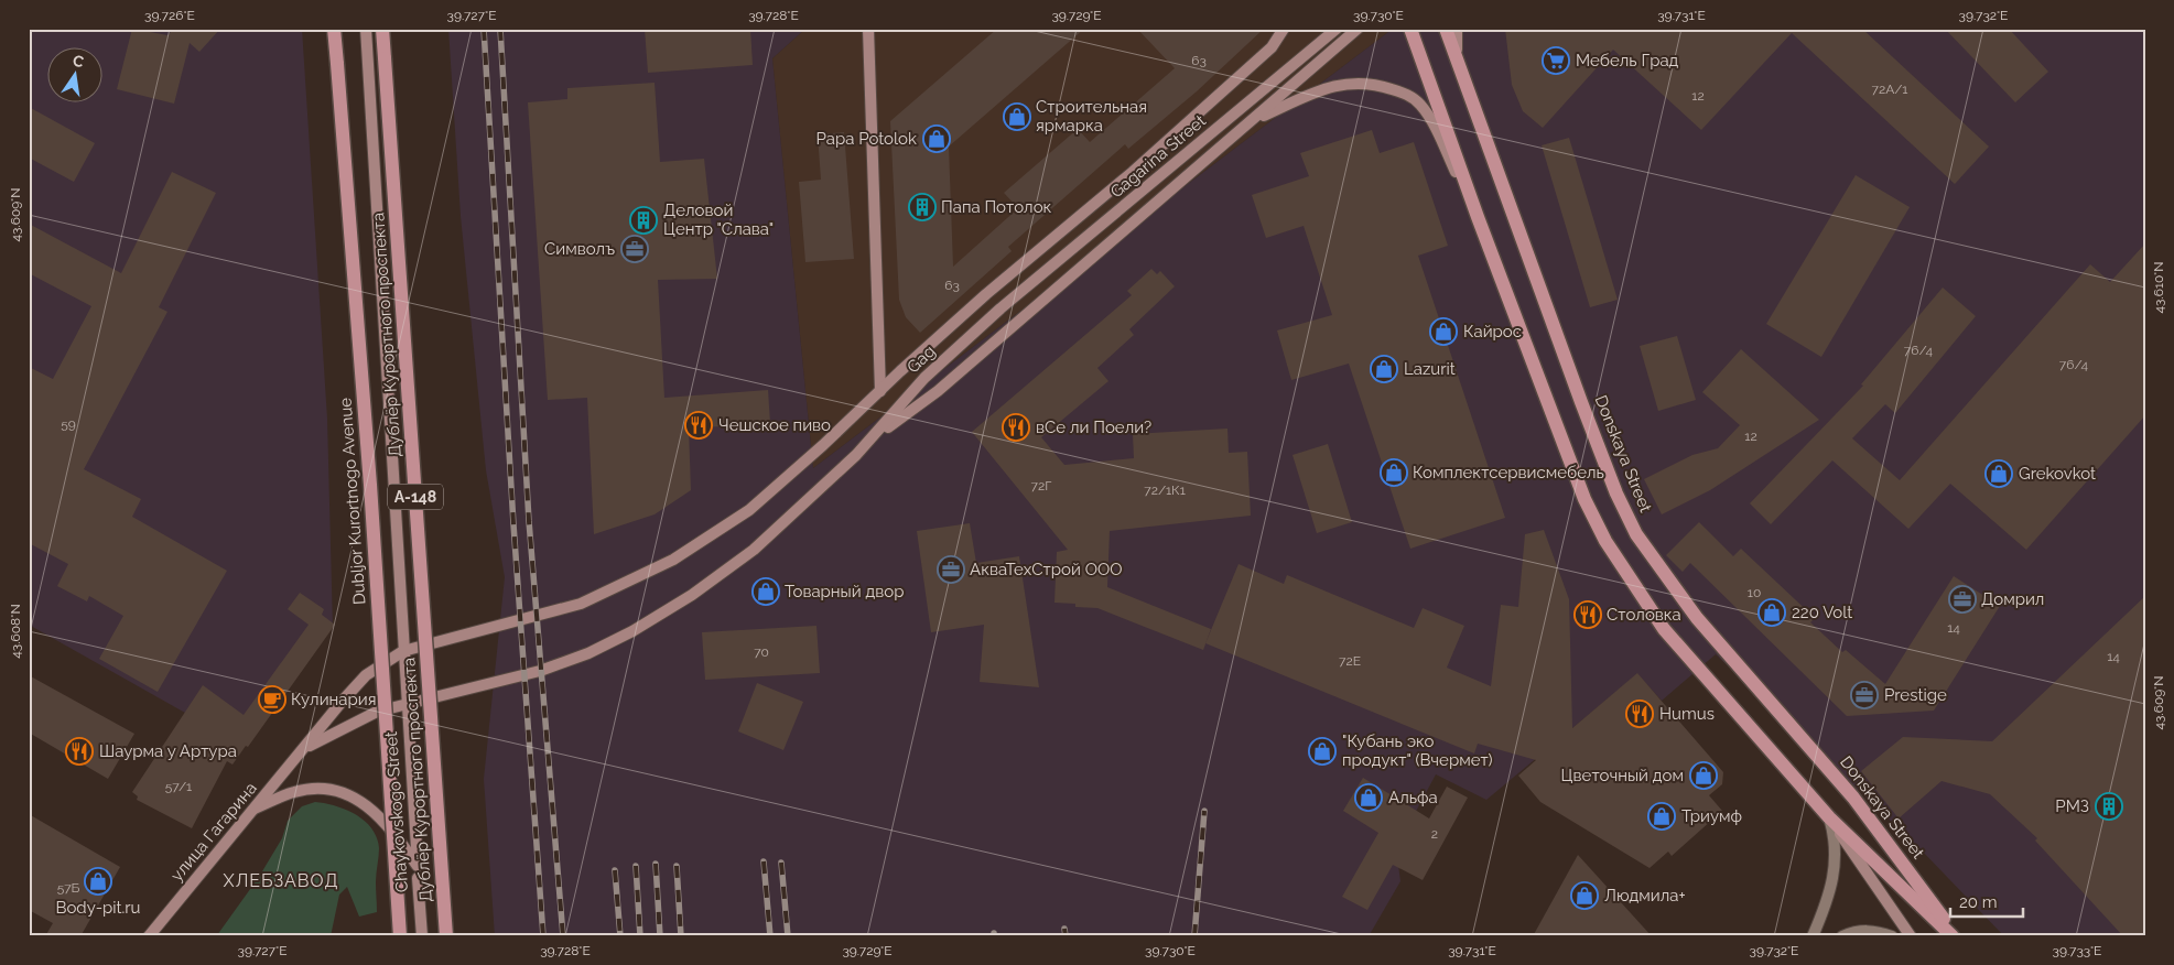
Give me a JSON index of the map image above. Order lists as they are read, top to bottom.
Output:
{
  "streets": {
    "main road": [
      "Gagarina Street",
      "Дублёр Курортного проспекта",
      "Gag",
      "Donskaya Street",
      "А-148",
      "Dubljor Kurortnogo Avenue",
      "Chaykovskogo Street",
      "улица Гагарина"
    ]
  },
  "crossings": [
    ["Gagarina Street", "Gag"]
  ],
  "districts": ["ХЛЕБЗАВОД"],
  "places": {
    "supermarket": ["Мебель Град"],
    "shop": [
      "Строительная ярмарка",
      "Papa Potolok",
      "Кайрос",
      "Lazurit",
      "Комплектсервисмебель",
      "Grekovkot",
      "Товарный двор",
      "220 Volt",
      "\"Кубань эко продукт\" (Вчермет)",
      "Цветочный дом",
      "Альфа",
      "Триумф",
      "Body-pit.ru",
      "Людмила+"
    ],
    "building": ["Папа Потолок", "Деловой Центр \"Слава\"", "РМЗ"],
    "office": [
      "Символъ",
      "АкваТехСтрой ООО",
      "Домрил",
      "Prestige"
    ],
    "restaurant": [
      "Чешское пиво",
      "вСе ли Поели?",
      "Столовка",
      "Humus",
      "Шаурма у Артура"
    ],
    "cafe": ["Кулинария"]
  },
  "house_numbers": [
    "63",
    "72А/1",
    "12",
    "63",
    "76/4",
    "76/4",
    "59",
    "12",
    "72Г",
    "72/1К1",
    "10",
    "14",
    "70",
    "14",
    "72Е",
    "57/1",
    "2",
    "57Б"
  ],
  "scale_bar": "20 m",
  "north": "top",
  "coordinates": [
    "39.726°E",
    "39.727°E",
    "39.728°E",
    "39.729°E",
    "39.730°E",
    "39.731°E",
    "39.732°E",
    "43.609°N",
    "43.610°N",
    "43.608°N",
    "39.733°E"
  ]
}
